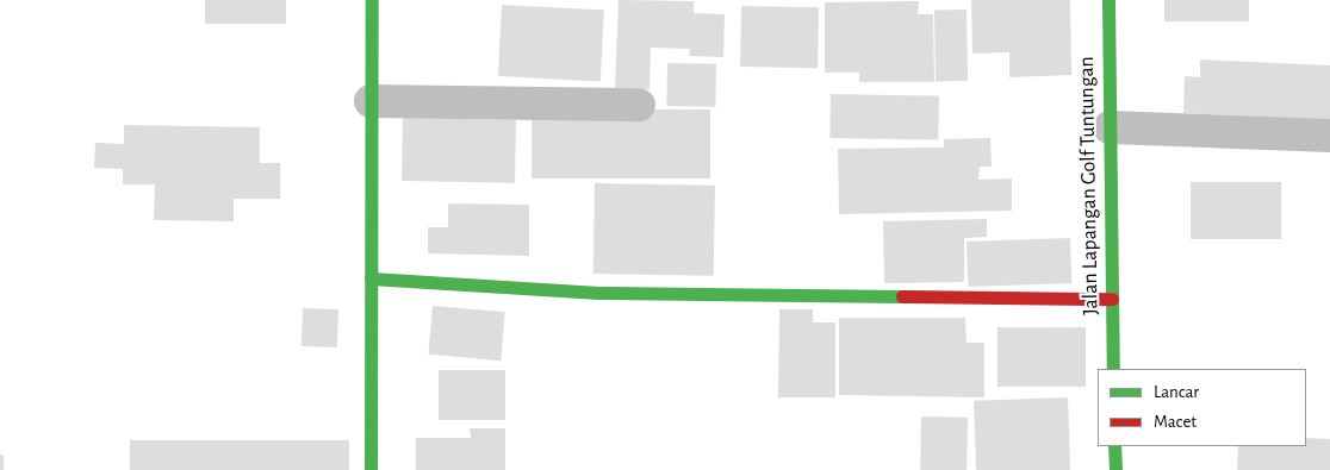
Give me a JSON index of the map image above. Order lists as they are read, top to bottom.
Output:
{
  "streets": {
    "street": ["Jalan Lapangan Golf Tuntungan"]
  },
  "legend": ["Lancar", "Macet"]
}
